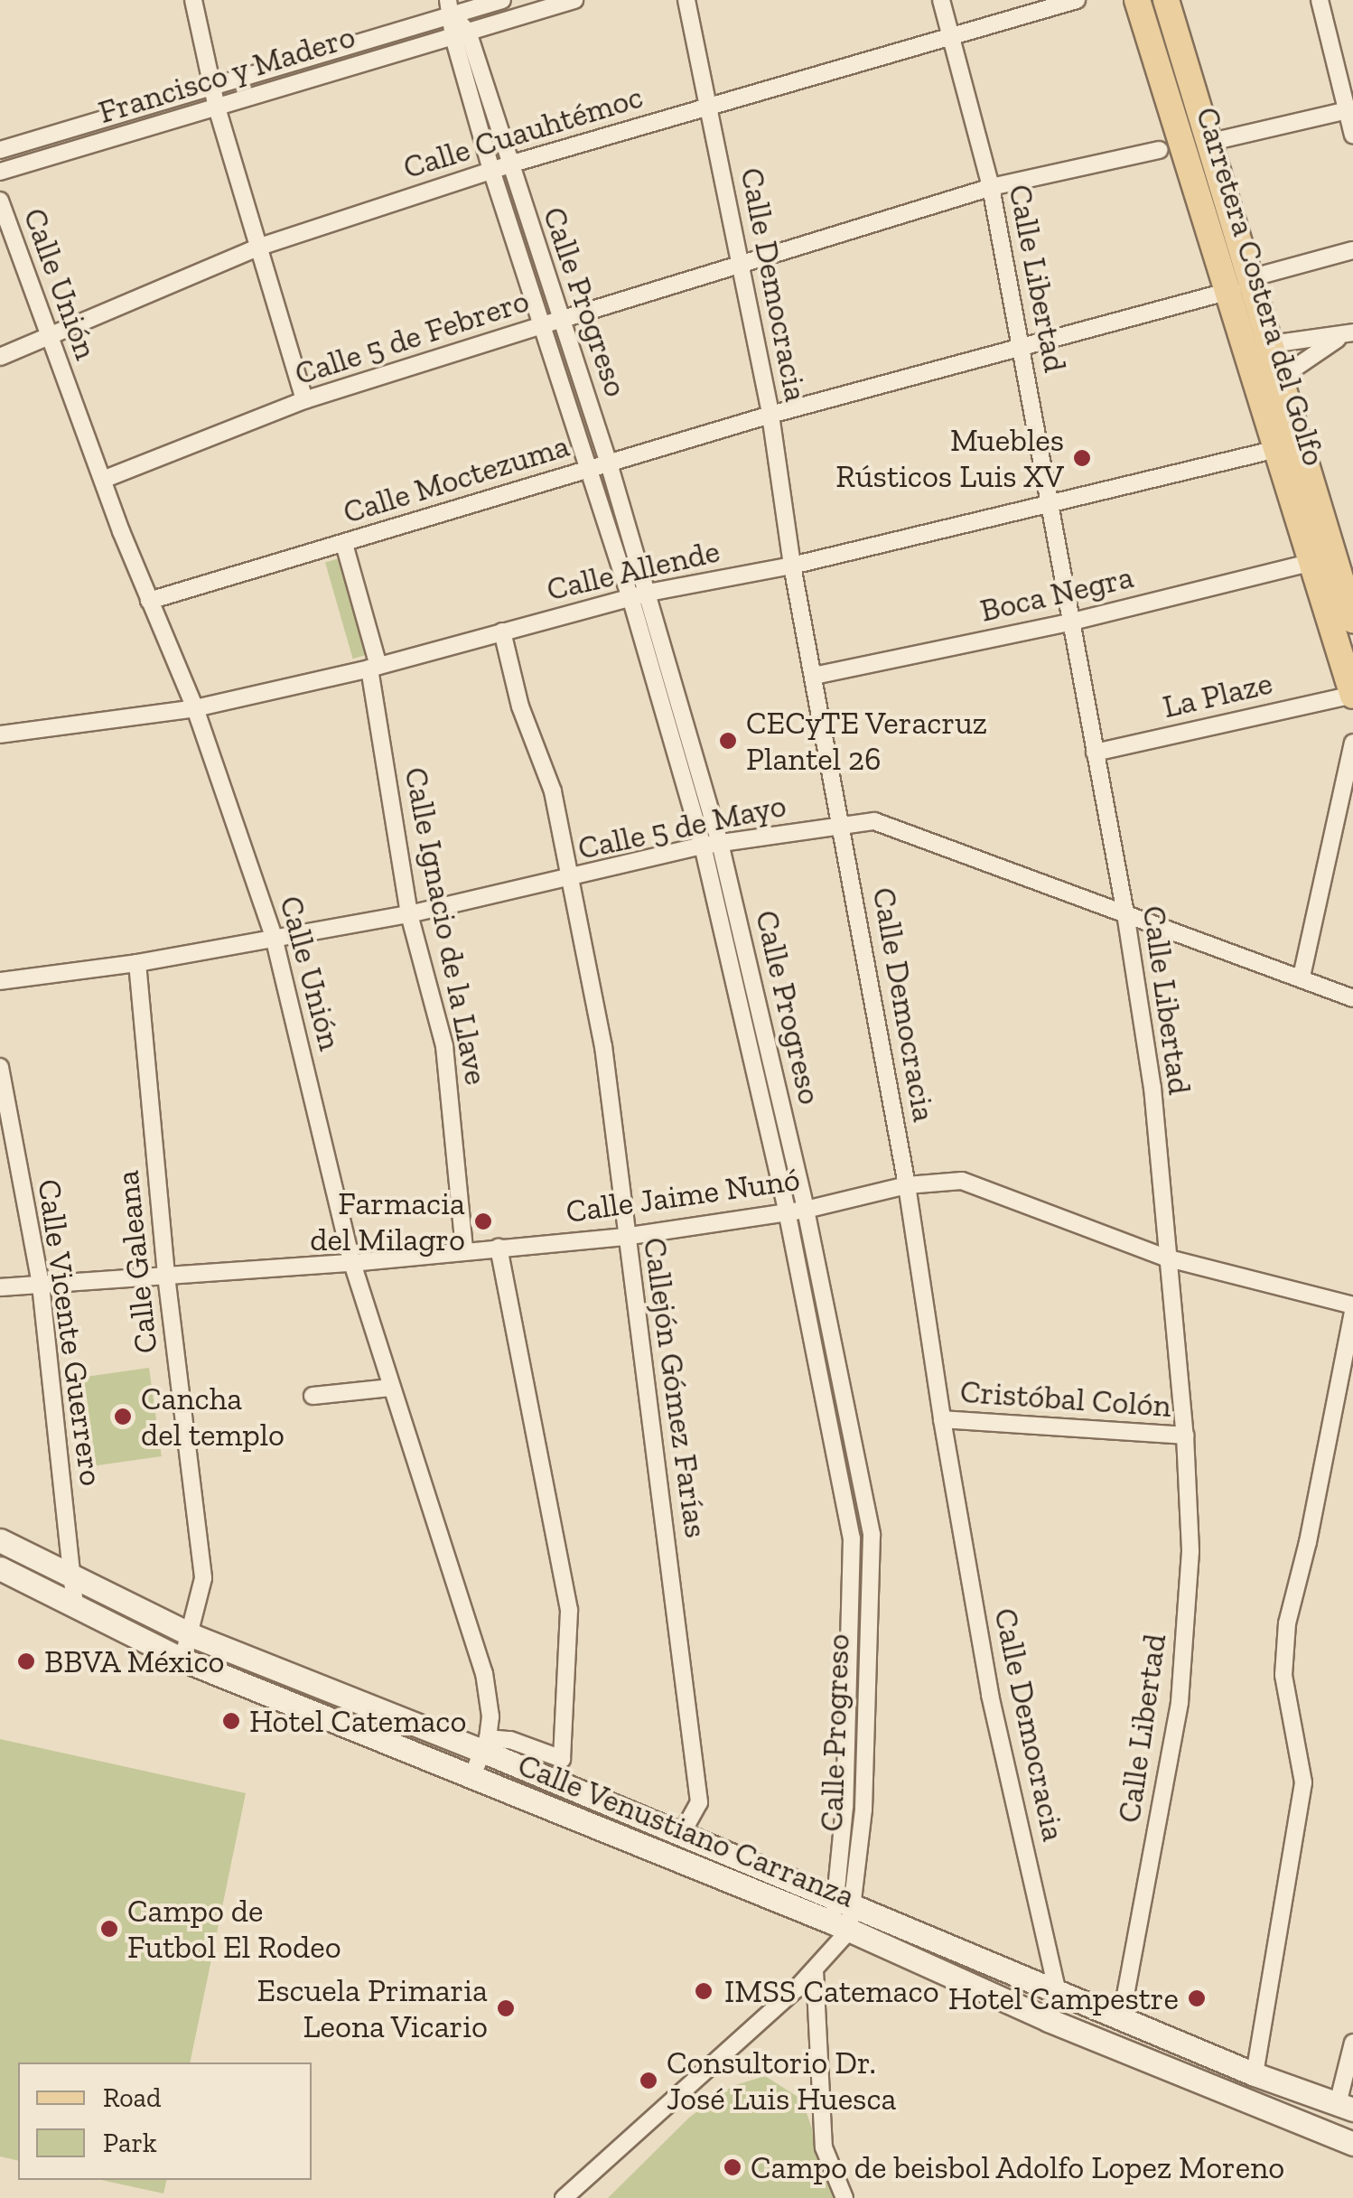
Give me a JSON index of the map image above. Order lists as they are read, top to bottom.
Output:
{
  "streets": {
    "main road": ["Carretera Costera del Golfo", "Calle Venustiano Carranza"],
    "street": [
      "Francisco y Madero",
      "Calle Cuauhtémoc",
      "Calle Libertad",
      "Calle Unión",
      "Calle Democracia",
      "Calle Progreso",
      "Calle 5 de Febrero",
      "Calle Moctezuma",
      "Calle Allende",
      "Boca Negra",
      "La Plaze",
      "Calle 5 de Mayo",
      "Calle Ignacio de la Llave",
      "Calle Jaime Nunó",
      "Calle Galeana",
      "Calle Vicente Guerrero",
      "Callejón Gómez Farías",
      "Cristóbal Colón"
    ]
  },
  "crossings": [
    ["Francisco y Madero", "Calle Progreso"],
    ["Calle Cuauhtémoc", "Calle Libertad"],
    ["Calle Cuauhtémoc", "Calle Unión"],
    ["Calle Cuauhtémoc", "Calle Democracia"],
    ["Calle Cuauhtémoc", "Calle Progreso"],
    ["Calle Libertad", "Calle 5 de Febrero"],
    ["Calle Libertad", "Calle Moctezuma"],
    ["Calle Libertad", "Calle Allende"],
    ["Calle Libertad", "Boca Negra"],
    ["Calle Libertad", "La Plaze"],
    ["Calle Libertad", "Calle 5 de Mayo"],
    ["Calle Libertad", "Calle Jaime Nunó"],
    ["Calle Libertad", "Cristóbal Colón"],
    ["Calle Libertad", "Calle Venustiano Carranza"],
    ["Calle Unión", "Calle 5 de Febrero"],
    ["Calle Unión", "Calle Moctezuma"],
    ["Calle Unión", "Calle Allende"],
    ["Calle Unión", "Calle 5 de Mayo"],
    ["Calle Unión", "Calle Jaime Nunó"],
    ["Calle Unión", "Calle Venustiano Carranza"],
    ["Calle Democracia", "Calle 5 de Febrero"],
    ["Calle Democracia", "Calle Moctezuma"],
    ["Calle Democracia", "Calle Allende"],
    ["Calle Democracia", "Boca Negra"],
    ["Calle Democracia", "Calle 5 de Mayo"],
    ["Calle Democracia", "Calle Jaime Nunó"],
    ["Calle Democracia", "Cristóbal Colón"],
    ["Calle Democracia", "Calle Venustiano Carranza"],
    ["Carretera Costera del Golfo", "Calle Moctezuma"],
    ["Carretera Costera del Golfo", "Calle Allende"],
    ["Carretera Costera del Golfo", "Boca Negra"],
    ["Carretera Costera del Golfo", "La Plaze"],
    ["Calle Progreso", "Calle 5 de Febrero"],
    ["Calle Progreso", "Calle Moctezuma"],
    ["Calle Progreso", "Calle Allende"],
    ["Calle Progreso", "Calle 5 de Mayo"],
    ["Calle Progreso", "Calle Jaime Nunó"],
    ["Calle Progreso", "Calle Venustiano Carranza"],
    ["Calle Moctezuma", "Calle Ignacio de la Llave"],
    ["Calle Allende", "Calle Ignacio de la Llave"],
    ["Calle Allende", "Callejón Gómez Farías"],
    ["Calle 5 de Mayo", "Calle Ignacio de la Llave"],
    ["Calle 5 de Mayo", "Calle Galeana"],
    ["Calle 5 de Mayo", "Callejón Gómez Farías"],
    ["Calle Ignacio de la Llave", "Calle Jaime Nunó"],
    ["Calle Jaime Nunó", "Calle Galeana"],
    ["Calle Jaime Nunó", "Calle Vicente Guerrero"],
    ["Calle Jaime Nunó", "Callejón Gómez Farías"],
    ["Calle Galeana", "Calle Venustiano Carranza"],
    ["Calle Vicente Guerrero", "Calle Venustiano Carranza"],
    ["Callejón Gómez Farías", "Calle Venustiano Carranza"]
  ],
  "places": [
    "Muebles Rústicos Luis XV",
    "CECyTE Veracruz Plantel 26",
    "Farmacia del Milagro",
    "Cancha del templo",
    "BBVA México",
    "Hotel Catemaco",
    "Campo de Futbol El Rodeo",
    "IMSS Catemaco",
    "Hotel Campestre",
    "Escuela Primaria Leona Vicario",
    "Consultorio Dr. José Luis Huesca",
    "Campo de beisbol Adolfo Lopez Moreno"
  ],
  "legend": ["Road", "Park"]
}
